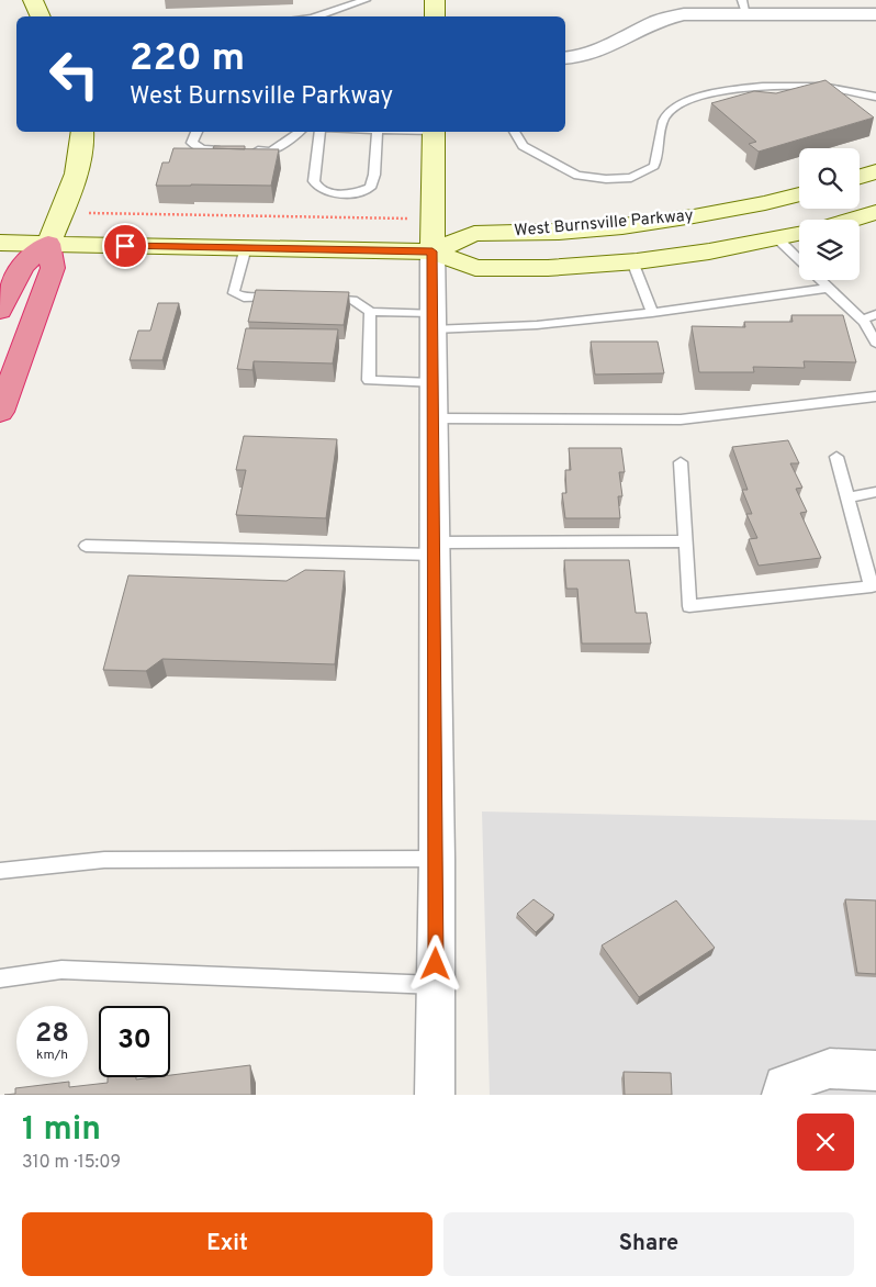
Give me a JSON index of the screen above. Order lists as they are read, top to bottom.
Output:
{
  "streets": {
    "street": ["West Burnsville Parkway"]
  },
  "page": {
    "turn": ["220 m", "West Burnsville Parkway"],
    "speed": "28 km/h",
    "limit": "30",
    "heading": ["1 min", "310 m · 15:09"],
    "buttons": ["Exit", "Share"]
  }
}
